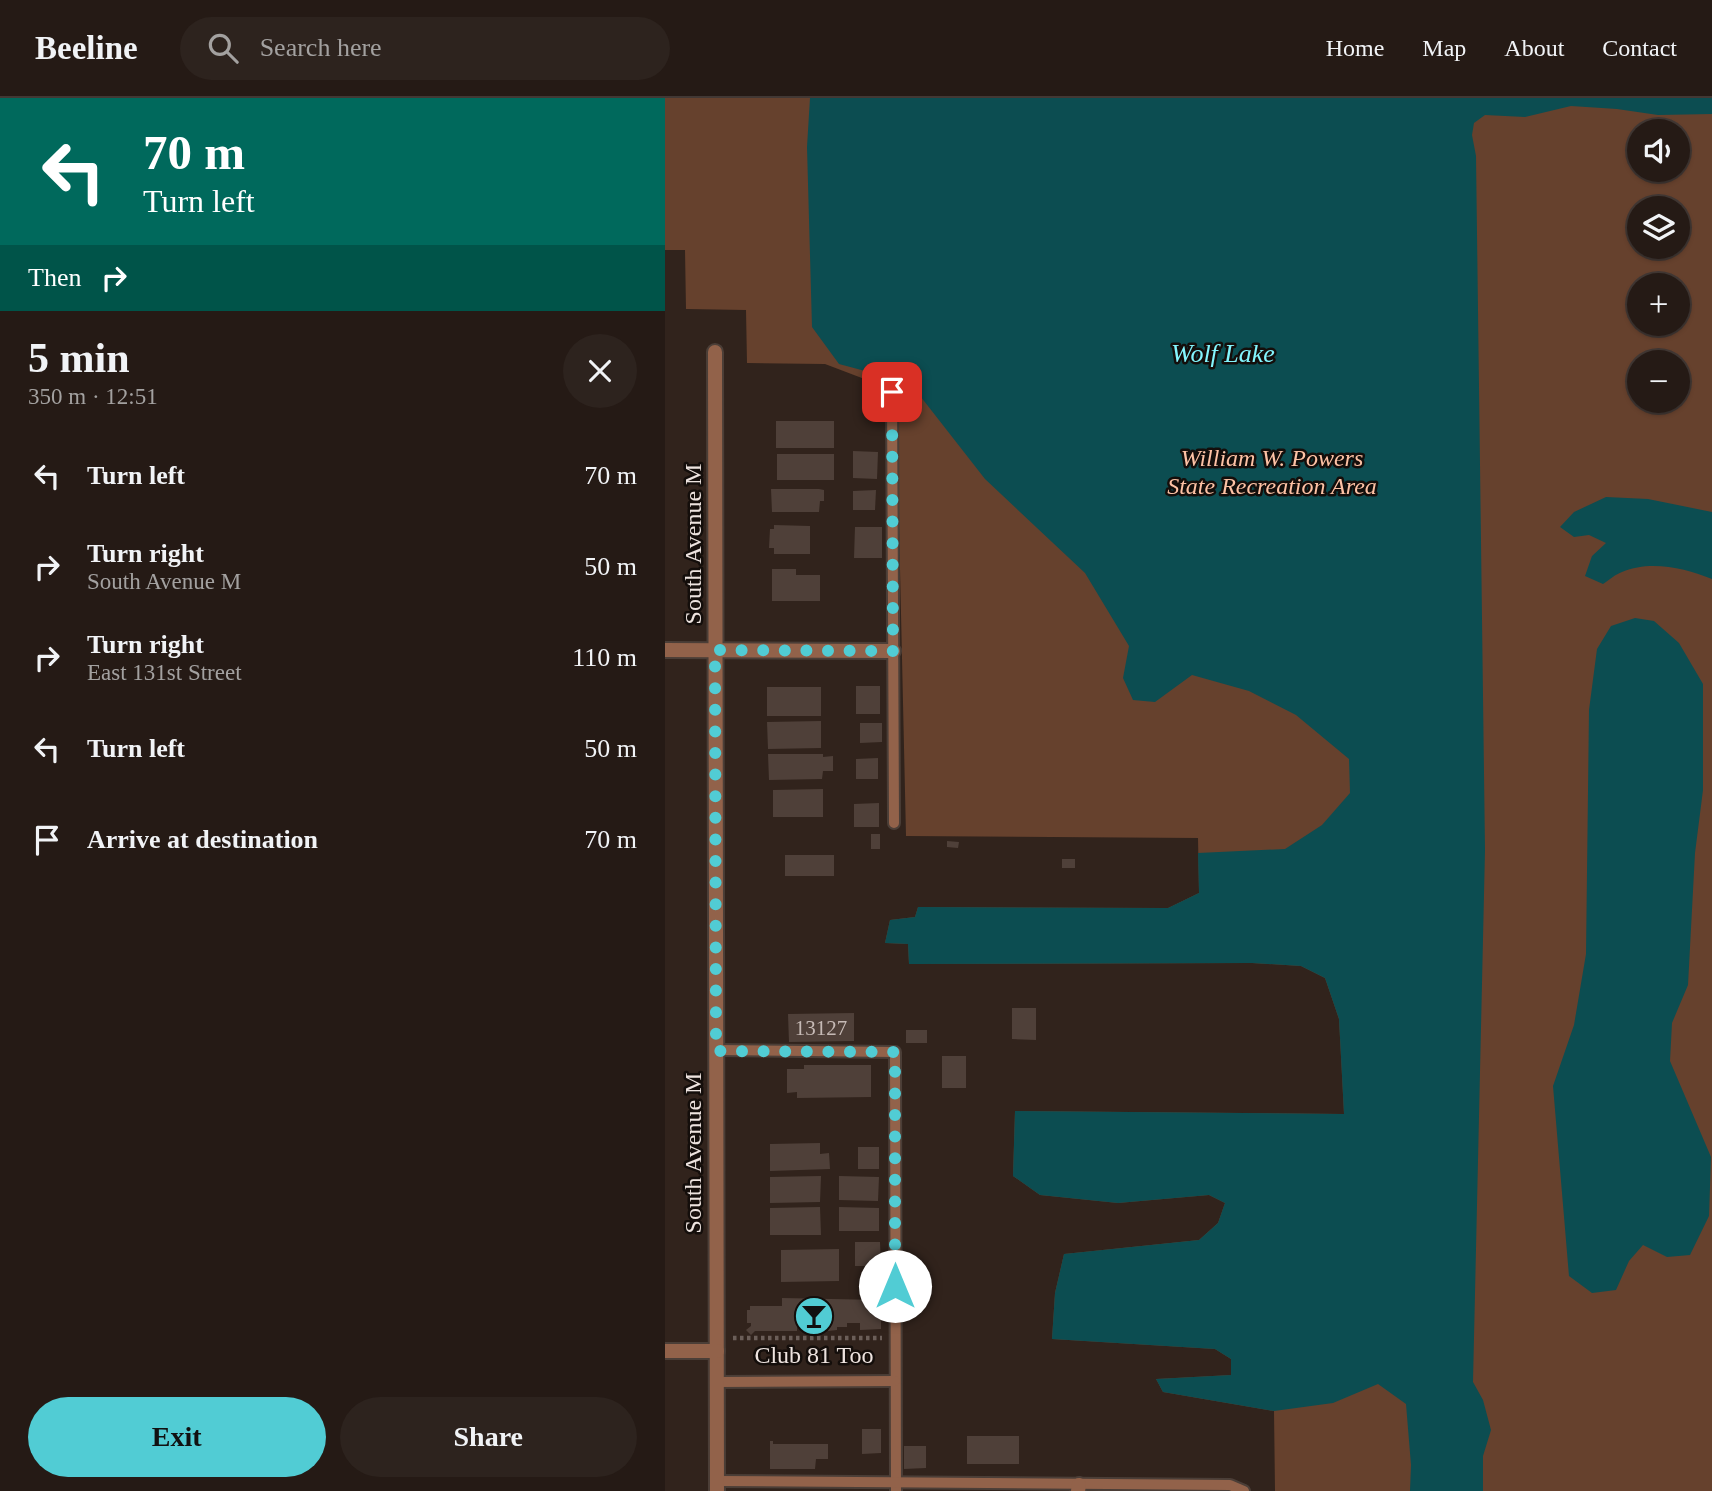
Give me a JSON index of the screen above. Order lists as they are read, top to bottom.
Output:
{
  "streets": {
    "street": ["South Avenue M"]
  },
  "water": ["Wolf Lake"],
  "parks": ["William W. Powers State Recreation Area"],
  "places": {
    "bar": ["Club 81 Too"]
  },
  "house_numbers": ["13127"],
  "page": {
    "header": "Beeline",
    "search": "Search here",
    "nav": [
      "Home",
      "Map",
      "About",
      "Contact"
    ],
    "turn": ["70 m", "Turn left"],
    "map_buttons": ["+", "−"],
    "then": "Then",
    "heading": ["5 min", "350 m · 12:51"],
    "list": [
      {
        "name": "Turn left",
        "value": "70 m"
      },
      {
        "name": "Turn right",
        "note": "South Avenue M",
        "value": "50 m"
      },
      {
        "name": "Turn right",
        "note": "East 131st Street",
        "value": "110 m"
      },
      {
        "name": "Turn left",
        "value": "50 m"
      },
      {
        "name": "Arrive at destination",
        "value": "70 m"
      }
    ],
    "buttons": ["Exit", "Share"]
  }
}
